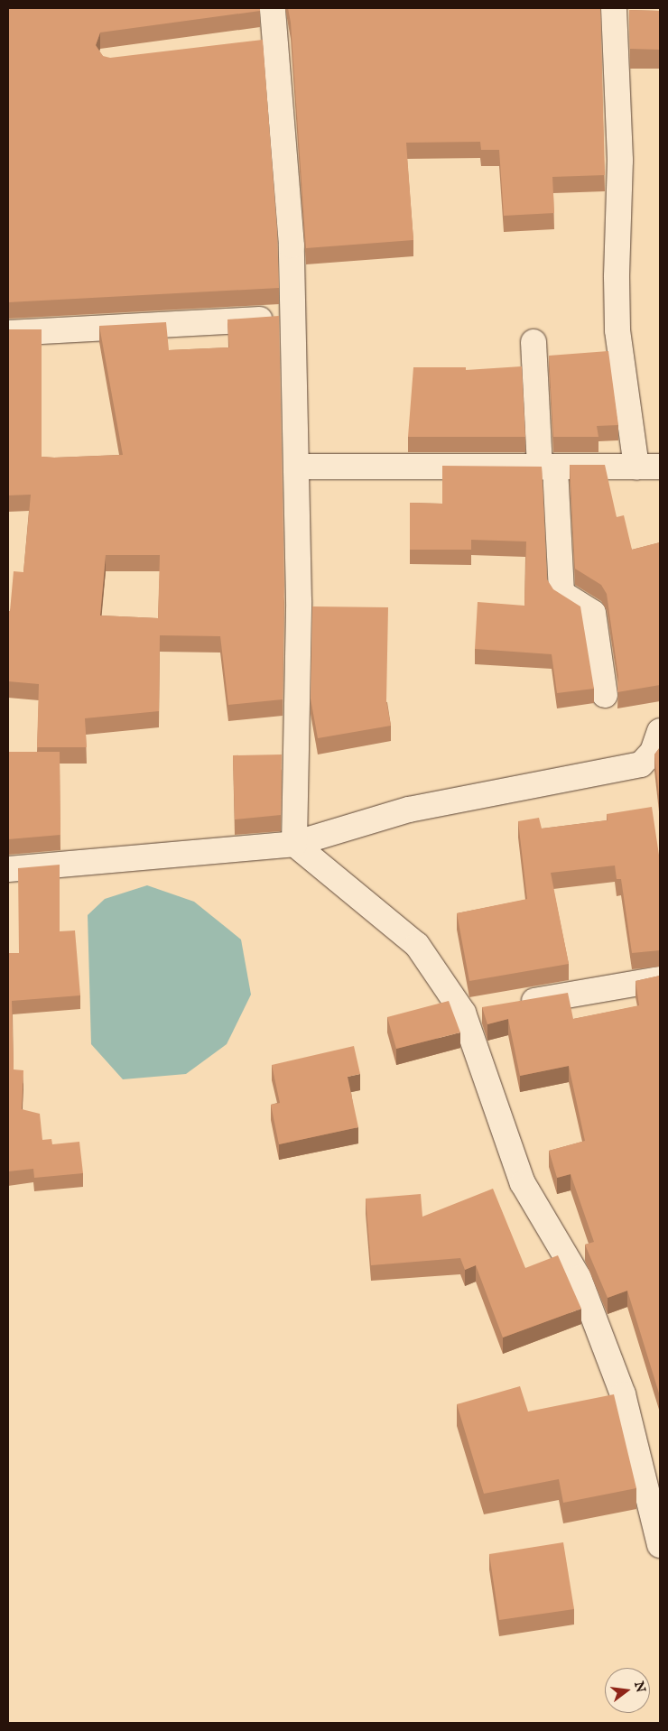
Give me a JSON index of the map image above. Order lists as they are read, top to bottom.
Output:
{
  "north": "right"
}
